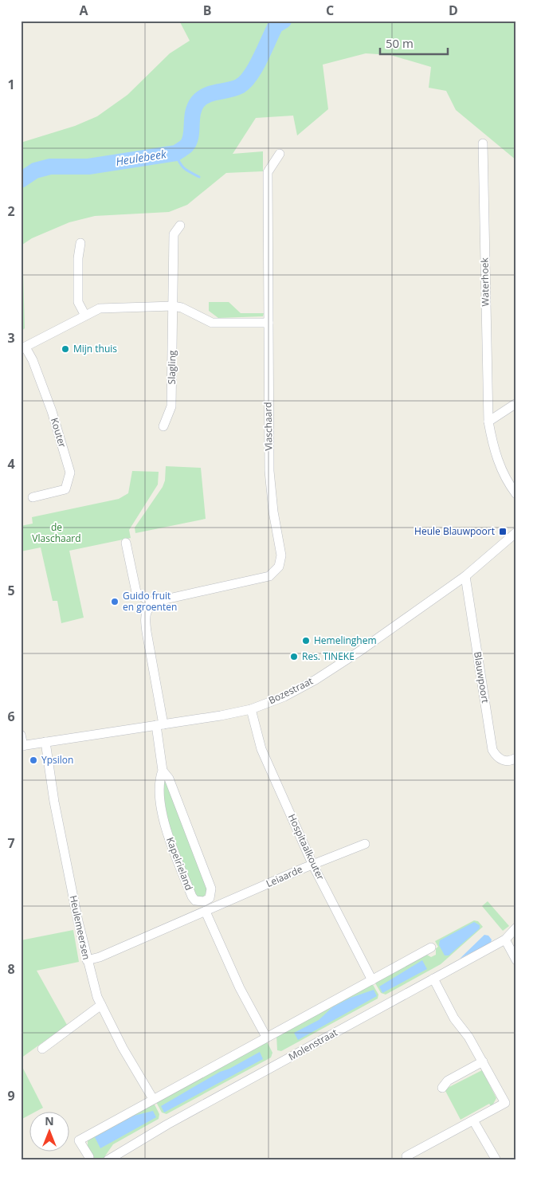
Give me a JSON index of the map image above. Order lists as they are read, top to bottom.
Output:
{
  "streets": {
    "street": [
      "Waterhoek",
      "Slagling",
      "Vlaschaard",
      "Kouter",
      "Blauwpoort",
      "Bozestraat",
      "Hospitaalkouter",
      "Kapelrieland",
      "Leiaarde",
      "Heulemeersen",
      "Molenstraat"
    ]
  },
  "crossings": [
    ["Blauwpoort", "Bozestraat"],
    ["Bozestraat", "Hospitaalkouter"],
    ["Bozestraat", "Kapelrieland"],
    ["Bozestraat", "Heulemeersen"],
    ["Hospitaalkouter", "Leiaarde"],
    ["Leiaarde", "Heulemeersen"]
  ],
  "water": ["Heulebeek"],
  "parks": ["de Vlaschaard"],
  "places": {
    "other": [
      "Mijn thuis",
      "Guido fruit en groenten",
      "Hemelinghem",
      "Res. TINEKE",
      "Ypsilon"
    ],
    "transit": ["Heule Blauwpoort"]
  },
  "scale_bar": "50 m",
  "north": "top",
  "grid": {
    "columns": [
      "A",
      "B",
      "C",
      "D"
    ],
    "rows": [
      "1",
      "2",
      "3",
      "4",
      "5",
      "6",
      "7",
      "8",
      "9"
    ]
  }
}
